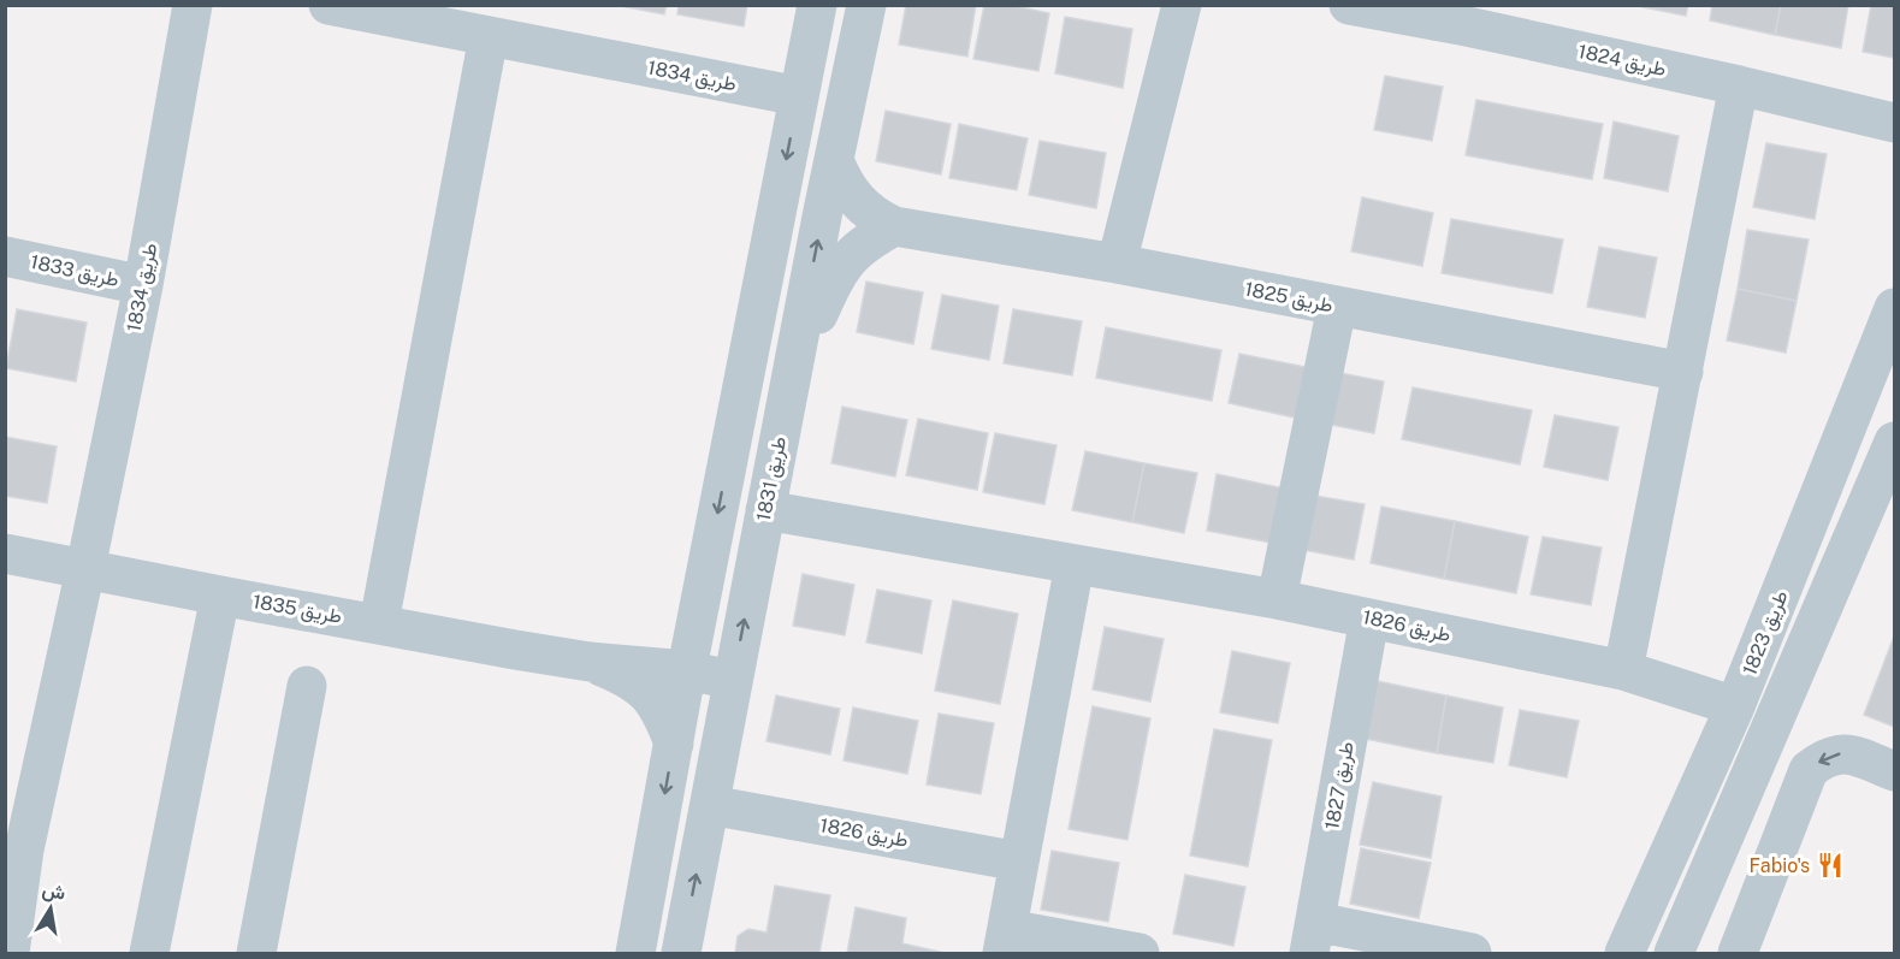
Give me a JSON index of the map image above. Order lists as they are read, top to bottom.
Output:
{
  "streets": {
    "street": [
      "طريق 1824",
      "طريق 1834",
      "طريق 1833",
      "طريق 1825",
      "طريق 1831",
      "طريق 1835",
      "طريق 1826",
      "طريق 1823",
      "طريق 1827"
    ]
  },
  "crossings": [
    ["طريق 1834", "طريق 1833"],
    ["طريق 1834", "طريق 1835"],
    ["طريق 1825", "طريق 1831"],
    ["طريق 1831", "طريق 1835"],
    ["طريق 1831", "طريق 1826"],
    ["طريق 1826", "طريق 1823"],
    ["طريق 1826", "طريق 1827"]
  ],
  "places": {
    "restaurant": ["Fabio's"]
  },
  "north": "top"
}
